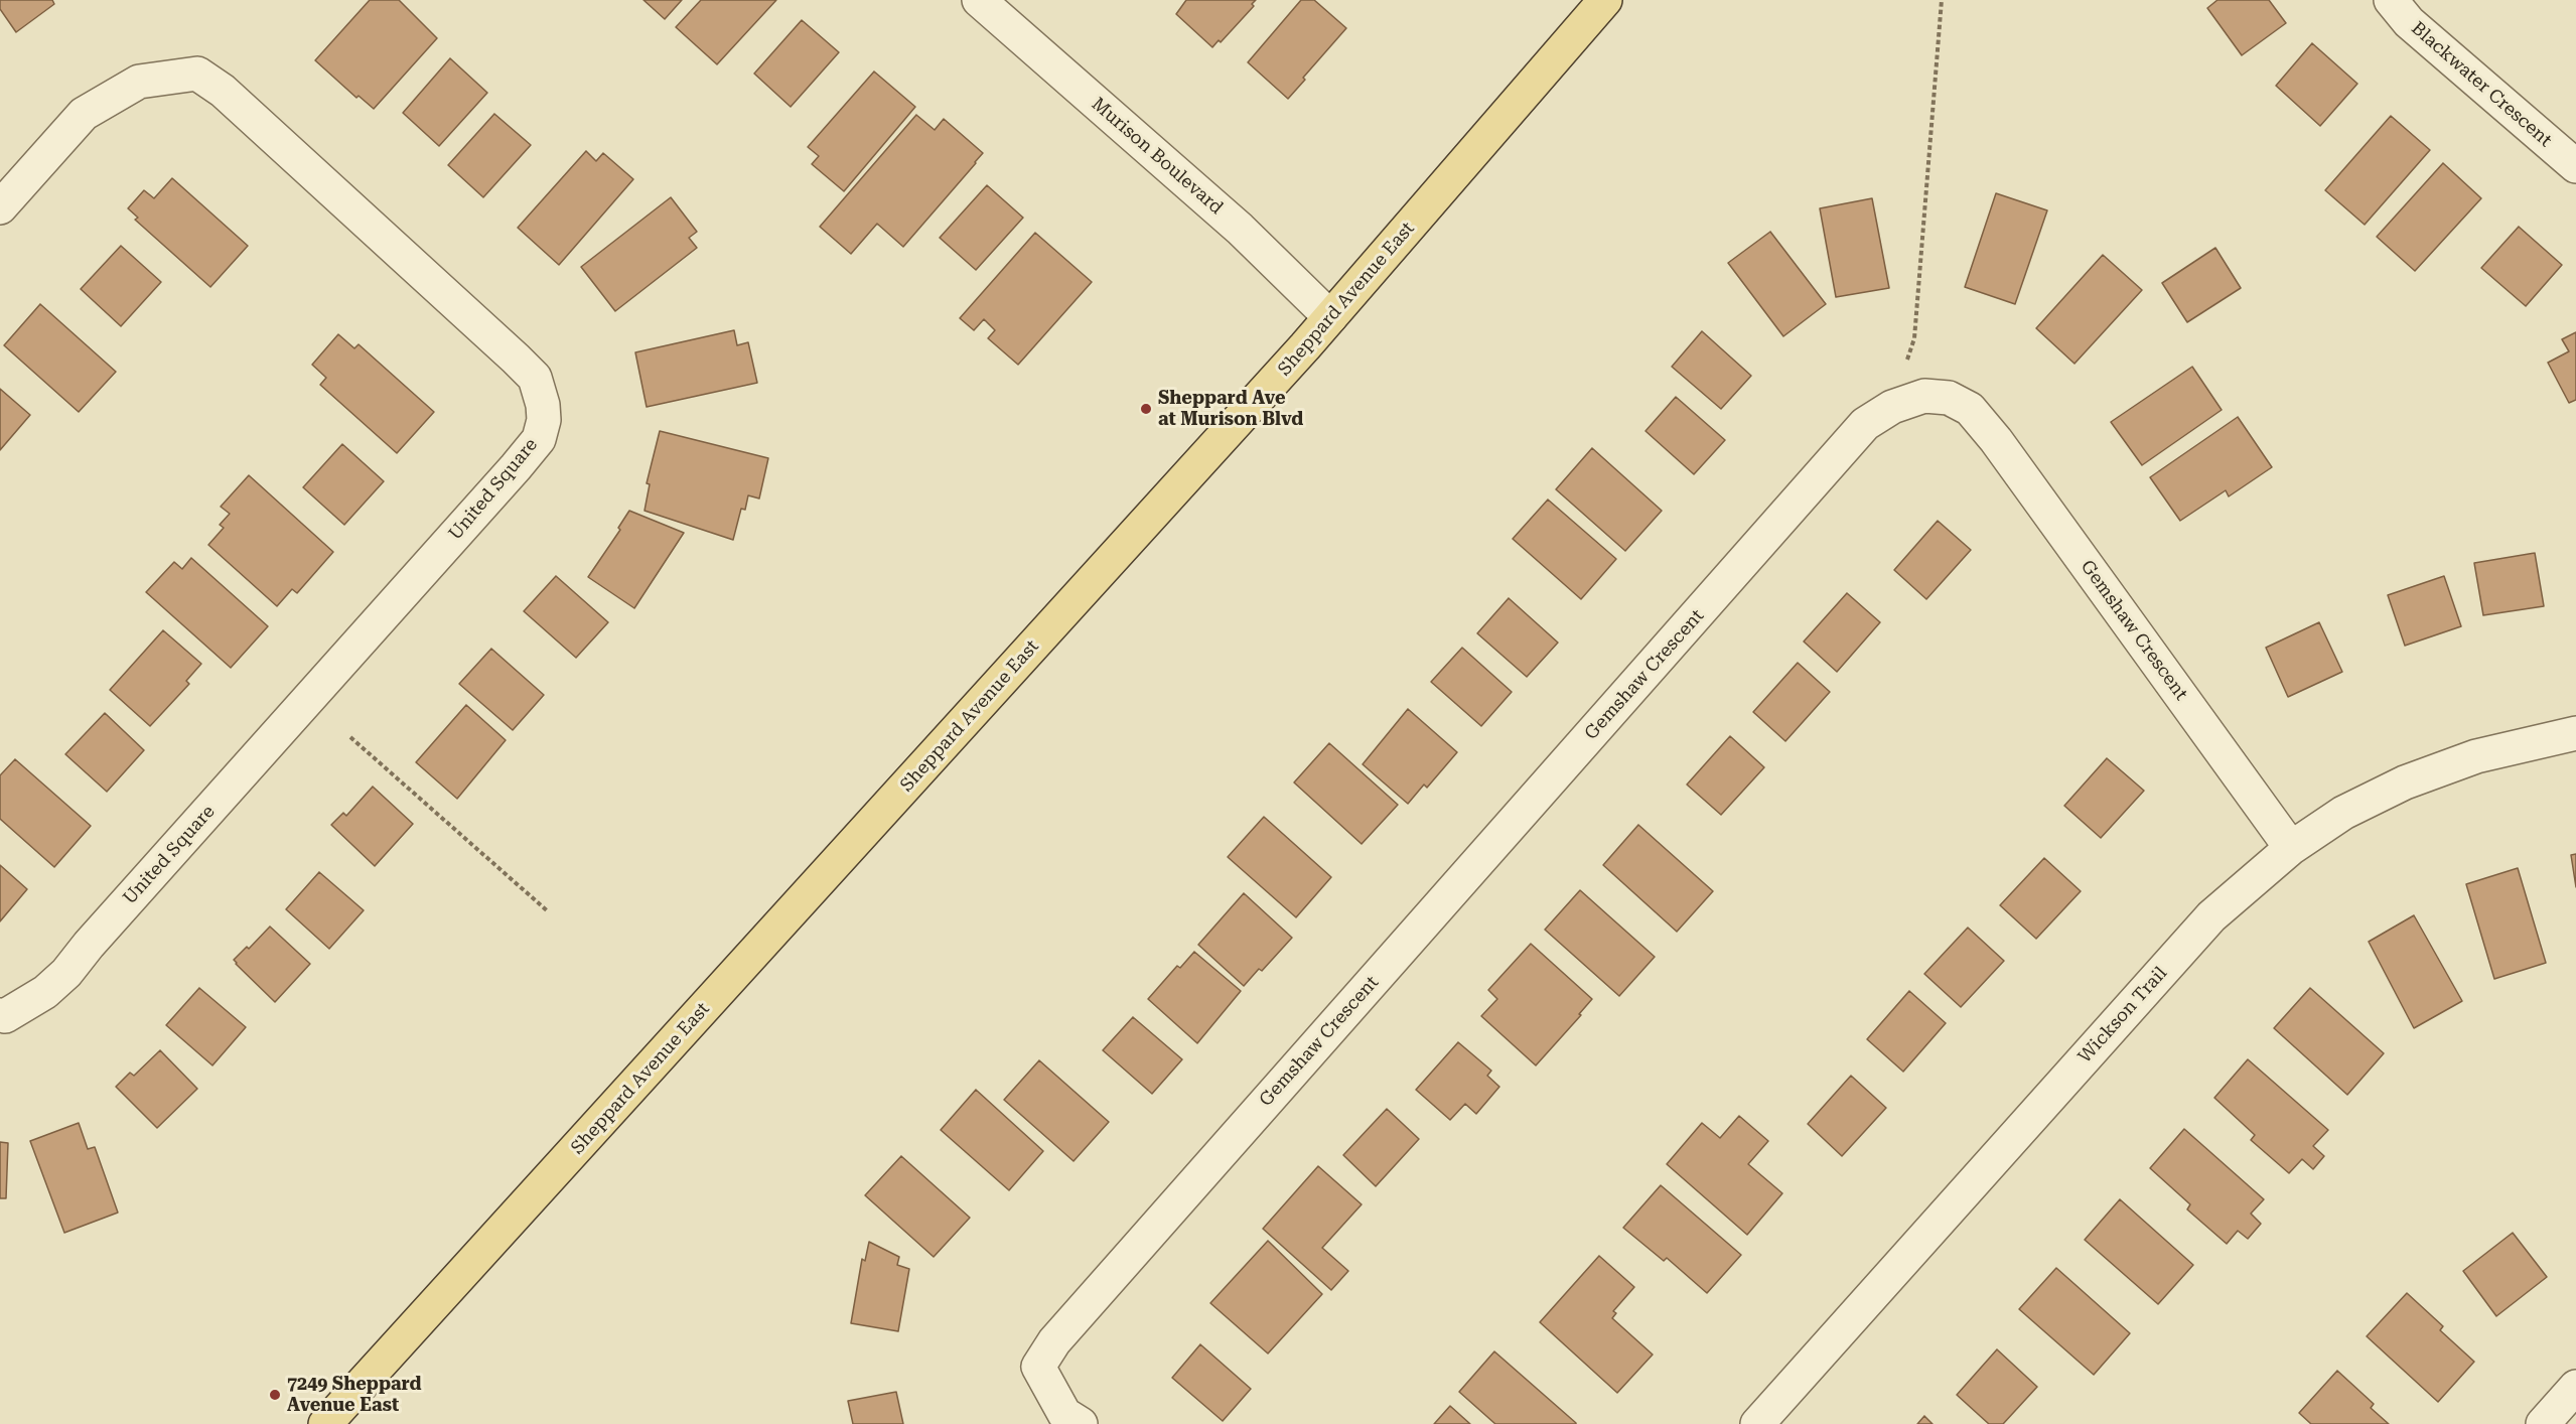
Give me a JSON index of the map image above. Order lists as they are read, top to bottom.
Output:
{
  "streets": {
    "main road": ["Sheppard Avenue East"],
    "street": [
      "Blackwater Crescent",
      "Murison Boulevard",
      "United Square",
      "Gemshaw Crescent",
      "Wickson Trail"
    ]
  },
  "crossings": [
    ["Murison Boulevard", "Sheppard Avenue East"],
    ["Gemshaw Crescent", "Wickson Trail"]
  ],
  "places": ["Sheppard Ave at Murison Blvd", "7249 Sheppard Avenue East"]
}
